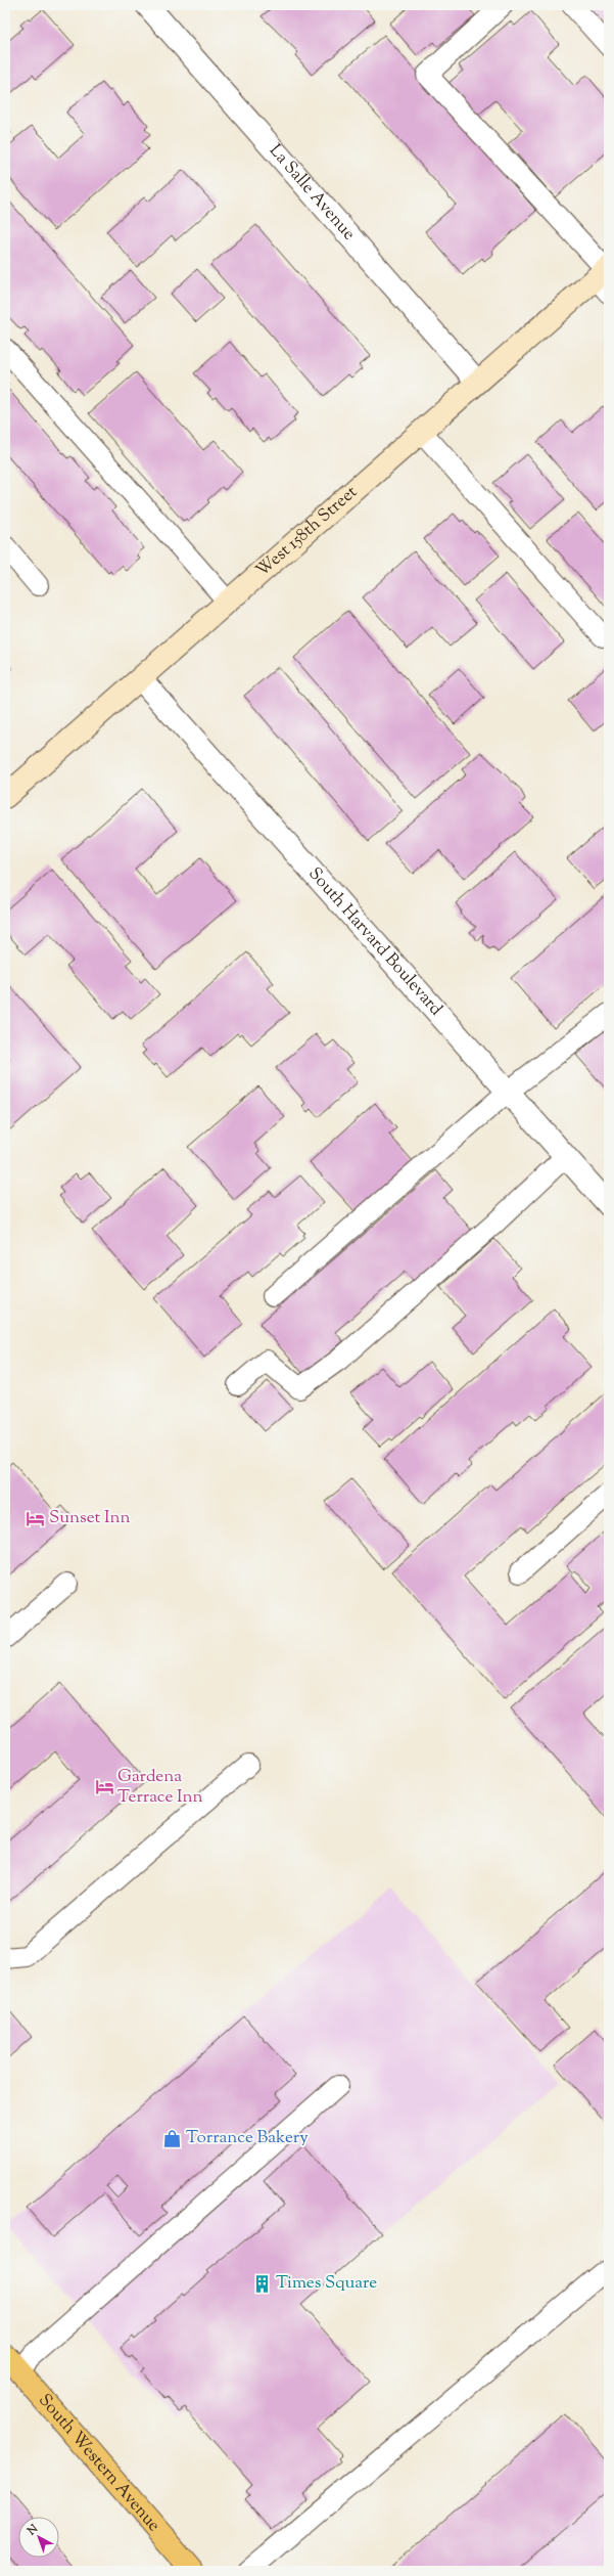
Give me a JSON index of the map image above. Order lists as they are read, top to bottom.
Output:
{
  "streets": {
    "main road": ["South Western Avenue"],
    "street": ["La Salle Avenue", "West 158th Street", "South Harvard Boulevard"]
  },
  "crossings": [
    ["La Salle Avenue", "West 158th Street"],
    ["West 158th Street", "South Harvard Boulevard"]
  ],
  "places": {
    "hotel": ["Sunset Inn", "Gardena Terrace Inn"],
    "shop": ["Torrance Bakery"],
    "building": ["Times Square"]
  },
  "north": "top left"
}
